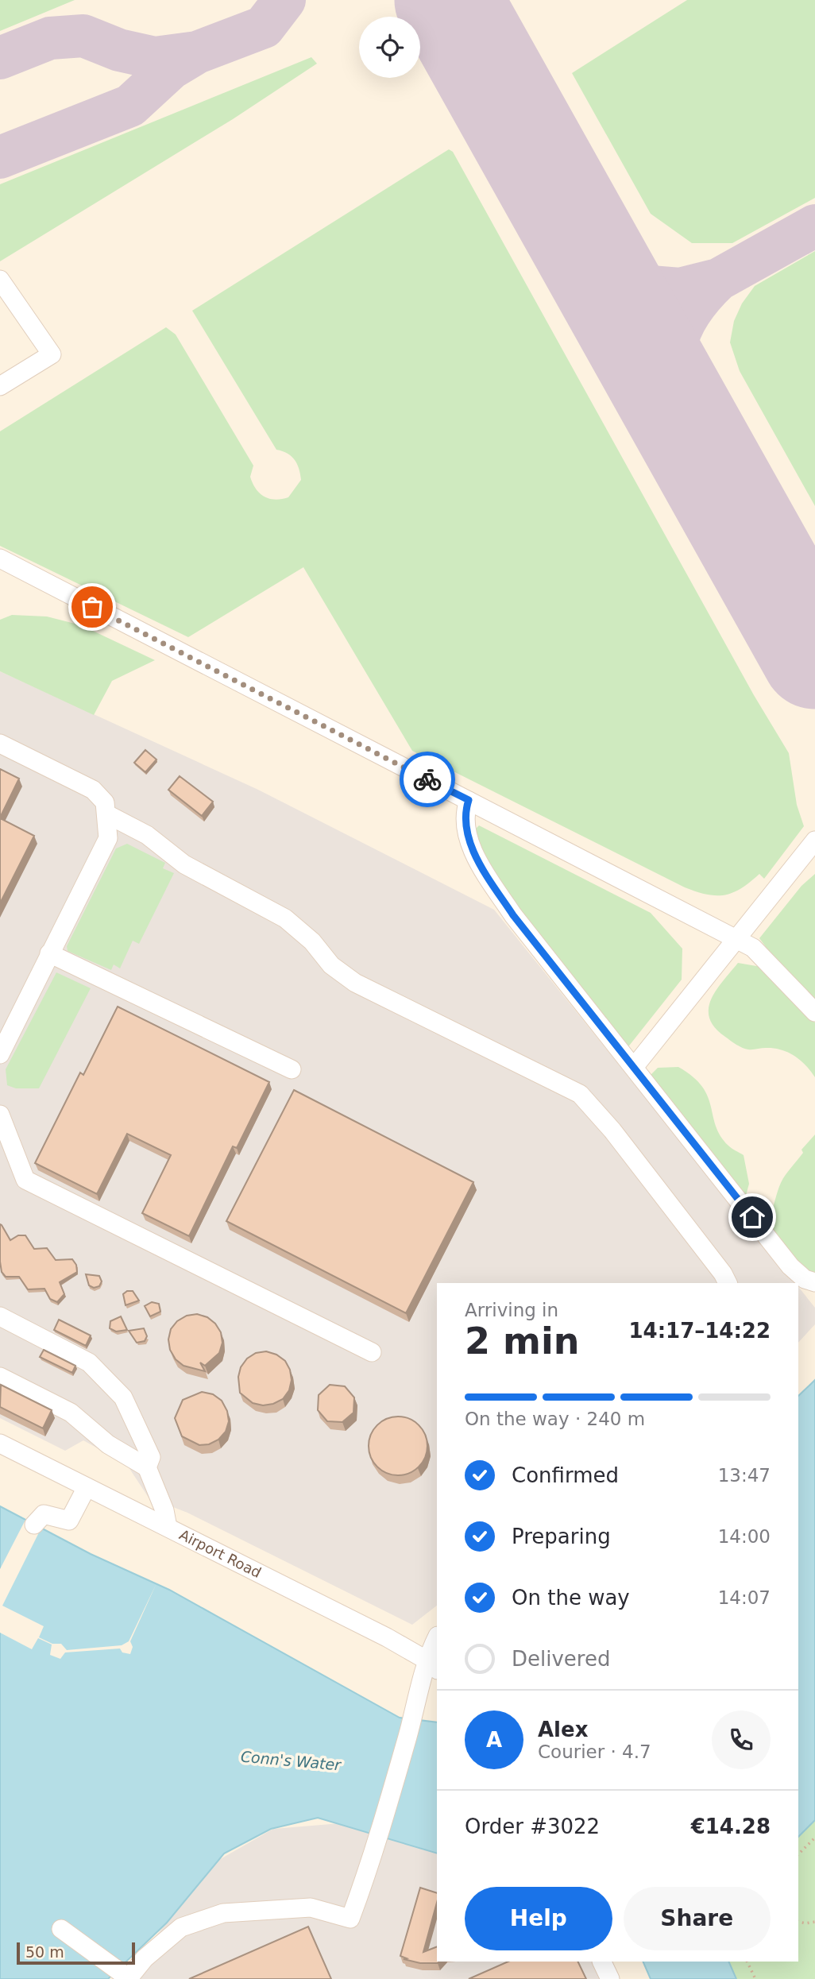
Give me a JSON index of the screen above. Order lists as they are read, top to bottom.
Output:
{
  "streets": {
    "street": ["Airport Road"]
  },
  "water": ["Conn's Water"],
  "scale_bar": "50 m",
  "page": {
    "heading": ["2 min", "Arriving in", "14:17–14:22"],
    "panel": [
      "Alex",
      "Courier · 4.7",
      "Order #3022",
      "€14.28"
    ],
    "bar": "On the way · 240 m",
    "list": [
      ["Confirmed", "13:47"],
      ["Preparing", "14:00"],
      ["On the way", "14:07"],
      "Delivered"
    ],
    "round": "A",
    "buttons": ["Help", "Share"],
    "scale": "50 m"
  }
}
